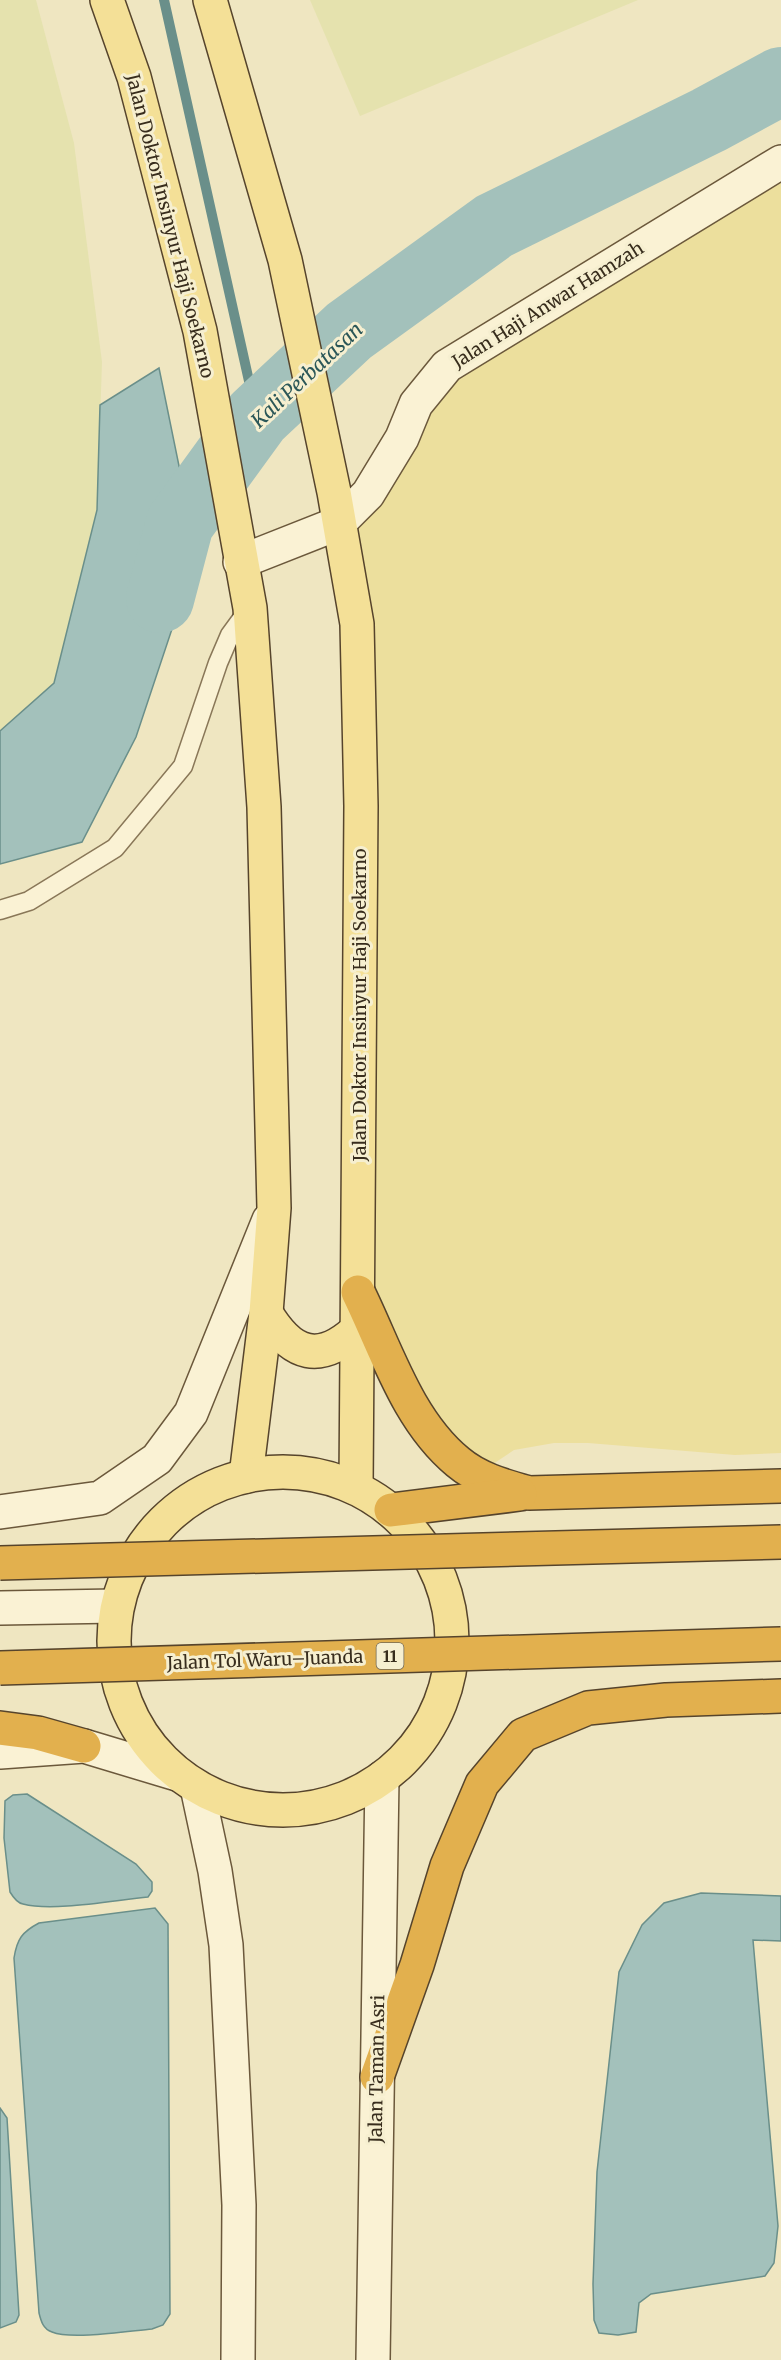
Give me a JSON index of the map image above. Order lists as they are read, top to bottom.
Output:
{
  "streets": {
    "highway": ["11", "Jalan Tol Waru–Juanda"],
    "main road": ["Jalan Doktor Insinyur Haji Soekarno", "Jalan Haji Anwar Hamzah", "Jalan Taman Asri"]
  },
  "crossings": [
    ["Jalan Doktor Insinyur Haji Soekarno", "Jalan Haji Anwar Hamzah"]
  ],
  "water": ["Kali Perbatasan"]
}
